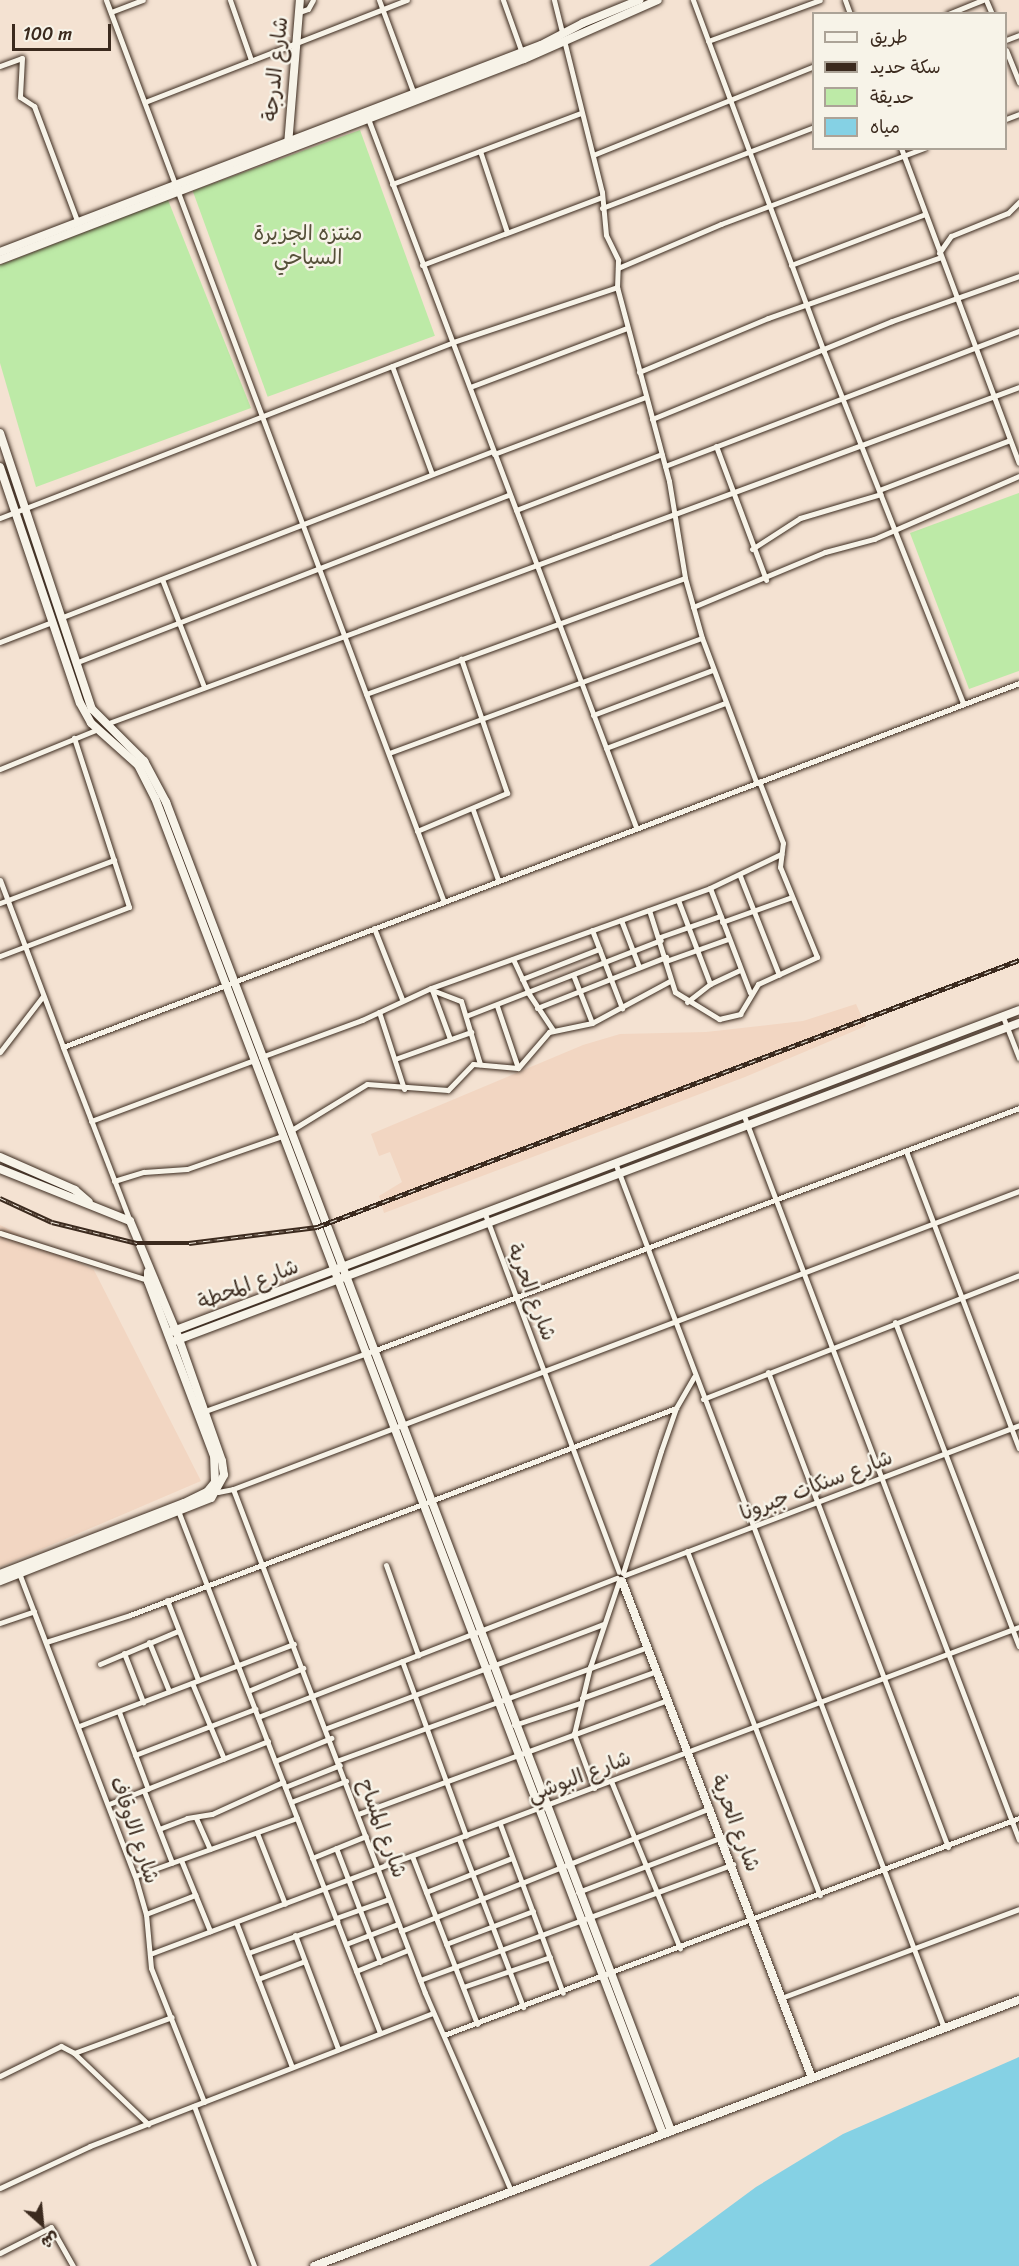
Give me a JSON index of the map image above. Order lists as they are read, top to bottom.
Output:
{
  "streets": {
    "street": [
      "شارع الدرجة",
      "شارع المحطة",
      "شارع الحرية",
      "شارع سنكات جبرونا",
      "شارع البوشي",
      "شارع المساح",
      "شارع الاوقاف"
    ]
  },
  "crossings": [
    ["شارع المحطة", "شارع الحرية"],
    ["شارع الحرية", "شارع سنكات جبرونا"],
    ["شارع الحرية", "شارع البوشي"],
    ["شارع سنكات جبرونا", "شارع المساح"],
    ["شارع البوشي", "شارع المساح"],
    ["شارع البوشي", "شارع الاوقاف"]
  ],
  "parks": ["منتزه الجزيرة السياحي"],
  "legend": [
    "طريق",
    "سكة حديد",
    "حديقة",
    "مياه"
  ],
  "scale_bar": "100 m",
  "north": "bottom right"
}
